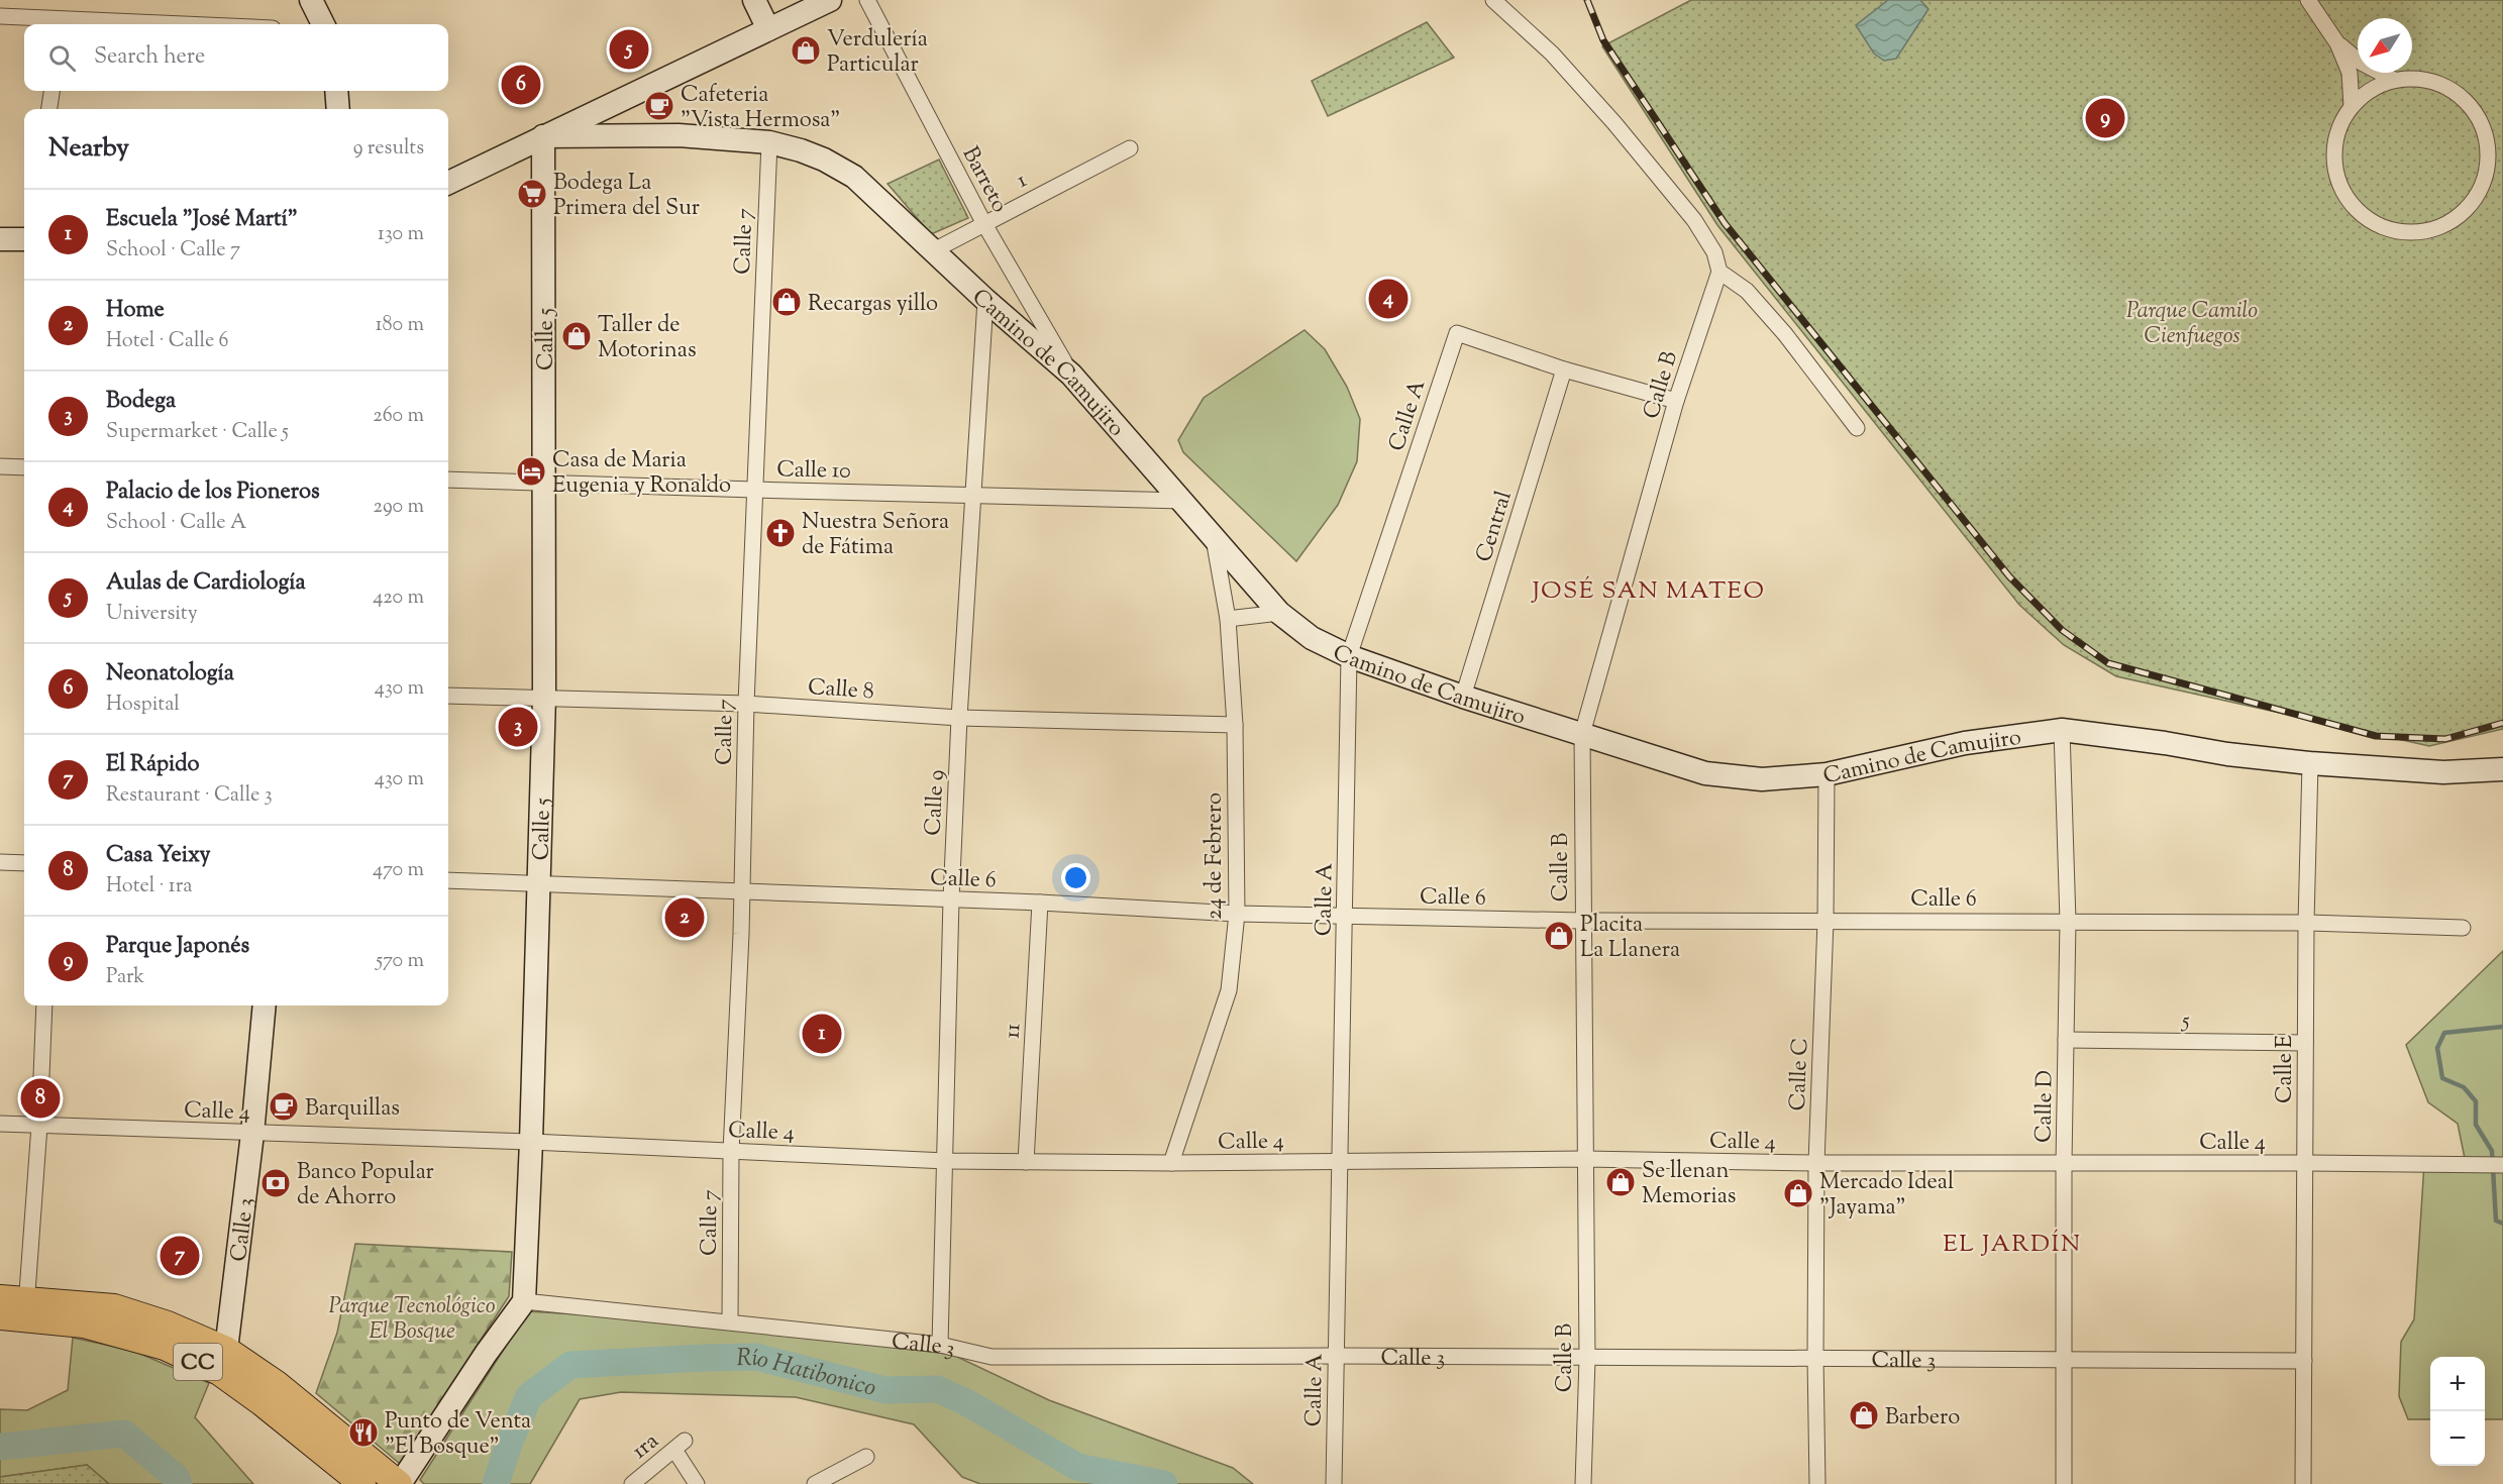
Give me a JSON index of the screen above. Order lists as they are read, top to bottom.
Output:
{
  "streets": {
    "main road": [
      "Calle 5",
      "Camino de Camujiro",
      "Calle 3",
      "CC"
    ],
    "street": [
      "Barreto",
      "1",
      "Calle 7",
      "Calle B",
      "Calle A",
      "Calle 10",
      "Central",
      "Calle 8",
      "Calle 9",
      "24 de Febrero",
      "Calle 6",
      "5",
      "11",
      "Calle E",
      "Calle C",
      "Calle D",
      "Calle 4",
      "1ra"
    ]
  },
  "crossings": [
    ["Barreto", "1"],
    ["Barreto", "Camino de Camujiro"],
    ["1", "Camino de Camujiro"],
    ["Calle 7", "Camino de Camujiro"],
    ["Calle 7", "Calle 10"],
    ["Calle 7", "Calle 8"],
    ["Calle 7", "Calle 6"],
    ["Calle 7", "Calle 4"],
    ["Calle 7", "Calle 3"],
    ["Calle 5", "Camino de Camujiro"],
    ["Calle 5", "Calle 10"],
    ["Calle 5", "Calle 8"],
    ["Calle 5", "Calle 6"],
    ["Calle 5", "Calle 4"],
    ["Calle 5", "Calle 3"],
    ["Camino de Camujiro", "Calle B"],
    ["Camino de Camujiro", "Calle A"],
    ["Camino de Camujiro", "Calle 10"],
    ["Camino de Camujiro", "Central"],
    ["Camino de Camujiro", "Calle 9"],
    ["Camino de Camujiro", "24 de Febrero"],
    ["Camino de Camujiro", "Calle E"],
    ["Camino de Camujiro", "Calle C"],
    ["Camino de Camujiro", "Calle D"],
    ["Calle B", "Calle 6"],
    ["Calle B", "Calle 4"],
    ["Calle B", "Calle 3"],
    ["Calle A", "Central"],
    ["Calle A", "Calle 6"],
    ["Calle A", "Calle 4"],
    ["Calle A", "Calle 3"],
    ["Calle 10", "Calle 9"],
    ["Calle 8", "Calle 9"],
    ["Calle 8", "24 de Febrero"],
    ["Calle 9", "Calle 6"],
    ["Calle 9", "Calle 4"],
    ["Calle 9", "Calle 3"],
    ["24 de Febrero", "Calle 6"],
    ["24 de Febrero", "Calle 4"],
    ["Calle 6", "11"],
    ["Calle 6", "Calle E"],
    ["Calle 6", "Calle C"],
    ["Calle 6", "Calle D"],
    ["5", "Calle E"],
    ["5", "Calle D"],
    ["11", "Calle 4"],
    ["Calle E", "Calle 4"],
    ["Calle E", "Calle 3"],
    ["Calle C", "Calle 4"],
    ["Calle C", "Calle 3"],
    ["Calle D", "Calle 4"],
    ["Calle D", "Calle 3"],
    ["Calle 4", "Calle 3"],
    ["Calle 3", "CC"]
  ],
  "districts": ["JOSÉ SAN MATEO", "EL JARDÍN"],
  "water": ["Río Hatibonico"],
  "parks": ["Parque Camilo Cienfuegos", "Parque Tecnológico El Bosque"],
  "places": {
    "shop": [
      "Verdulería Particular",
      "Recargas yillo",
      "Taller de Motorinas",
      "Placita La Llanera",
      "Se llenan Memorias",
      "Mercado Ideal \"Jayama\"",
      "Barbero"
    ],
    "cafe": ["Cafeteria \"Vista Hermosa\"", "Barquillas"],
    "supermarket": ["Bodega La Primera del Sur"],
    "hotel": ["Casa de Maria Eugenia y Ronaldo"],
    "church": ["Nuestra Señora de Fátima"],
    "bank": ["Banco Popular de Ahorro"],
    "restaurant": ["Punto de Venta \"El Bosque\""]
  },
  "north": "bottom left",
  "page": {
    "search": "Search here",
    "pins": [
      "5",
      "6",
      "9",
      "4",
      "3",
      "2",
      "1",
      "8",
      "7"
    ],
    "heading": ["Nearby", "9 results"],
    "list": [
      {
        "mark": "1",
        "name": "Escuela \"José Martí\"",
        "note": "School · Calle 7",
        "value": "130 m"
      },
      {
        "mark": "2",
        "name": "Home",
        "note": "Hotel · Calle 6",
        "value": "180 m"
      },
      {
        "mark": "3",
        "name": "Bodega",
        "note": "Supermarket · Calle 5",
        "value": "260 m"
      },
      {
        "mark": "4",
        "name": "Palacio de los Pioneros",
        "note": "School · Calle A",
        "value": "290 m"
      },
      {
        "mark": "5",
        "name": "Aulas de Cardiología",
        "note": "University",
        "value": "420 m"
      },
      {
        "mark": "6",
        "name": "Neonatología",
        "note": "Hospital",
        "value": "430 m"
      },
      {
        "mark": "7",
        "name": "El Rápido",
        "note": "Restaurant · Calle 3",
        "value": "430 m"
      },
      {
        "mark": "8",
        "name": "Casa Yeixy",
        "note": "Hotel · 1ra",
        "value": "470 m"
      },
      {
        "mark": "9",
        "name": "Parque Japonés",
        "note": "Park",
        "value": "570 m"
      }
    ],
    "map_buttons": ["+", "−"]
  }
}
